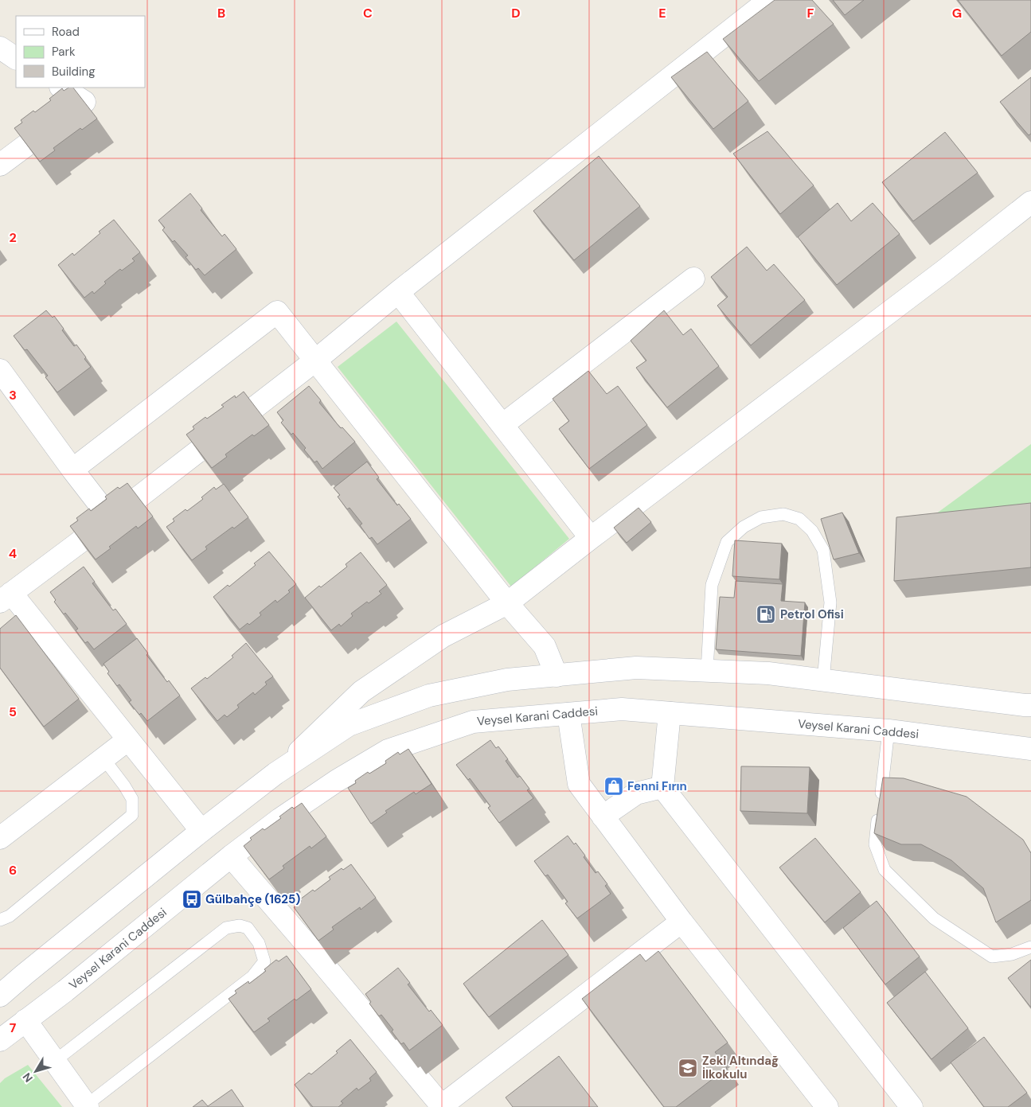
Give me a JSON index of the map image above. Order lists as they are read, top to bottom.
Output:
{
  "streets": {
    "street": ["Veysel Karani Caddesi"]
  },
  "places": {
    "fuel station": ["Petrol Ofisi"],
    "shop": ["Fenni Fırın"],
    "bus stop": ["Gülbahçe (1625)"],
    "school or university": ["Zeki Altındağ İlkokulu"]
  },
  "legend": ["Road", "Park", "Building"],
  "north": "bottom left",
  "grid": {
    "columns": [
      "B",
      "C",
      "D",
      "E",
      "F",
      "G"
    ],
    "rows": [
      "2",
      "3",
      "4",
      "5",
      "6",
      "7"
    ]
  }
}
